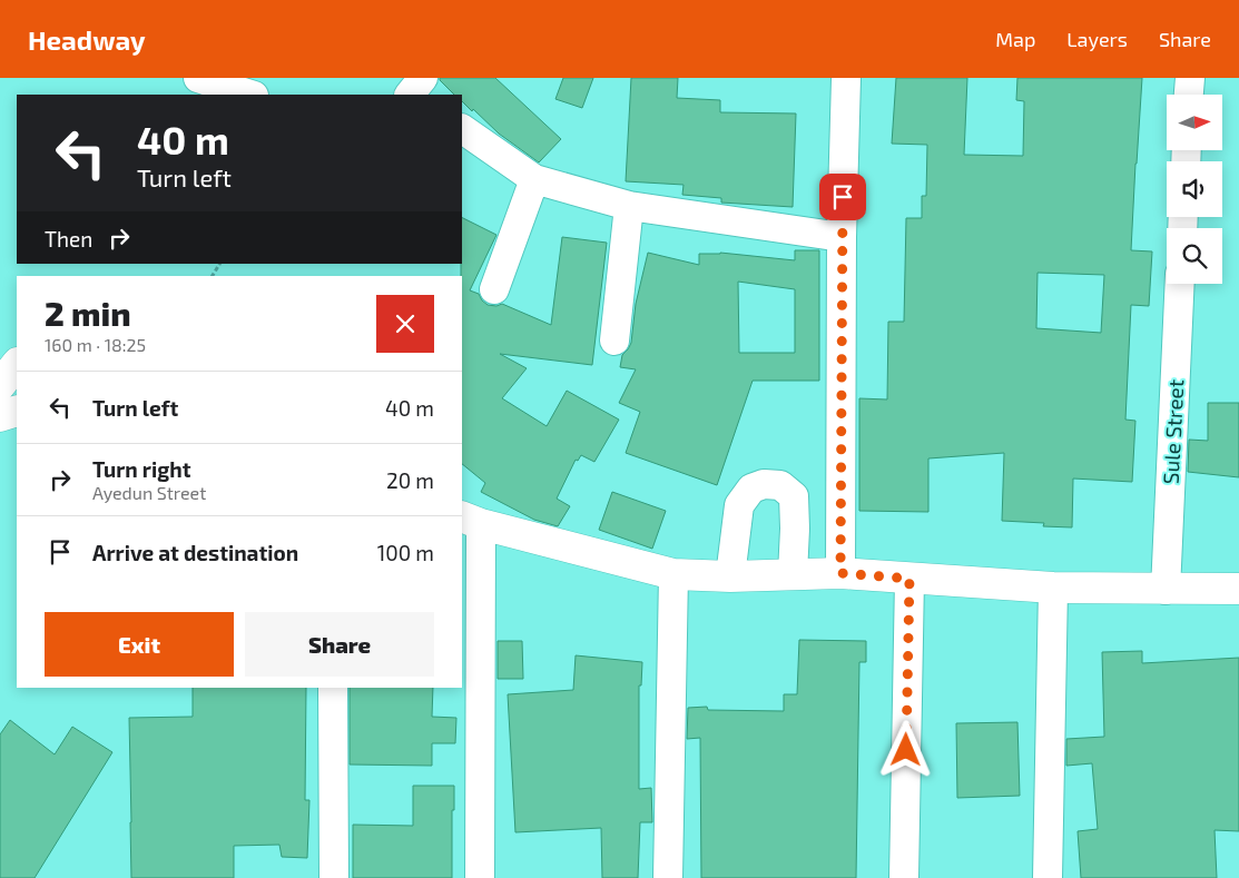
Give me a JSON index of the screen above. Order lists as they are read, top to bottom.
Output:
{
  "streets": {
    "street": ["Sule Street"]
  },
  "north": "right",
  "page": {
    "header": "Headway",
    "nav": ["Map", "Layers", "Share"],
    "turn": ["40 m", "Turn left"],
    "then": "Then",
    "heading": ["2 min", "160 m · 18:25"],
    "list": [
      {
        "name": "Turn left",
        "value": "40 m"
      },
      {
        "name": "Turn right",
        "note": "Ayedun Street",
        "value": "20 m"
      },
      {
        "name": "Arrive at destination",
        "value": "100 m"
      }
    ],
    "buttons": ["Exit", "Share"]
  }
}
